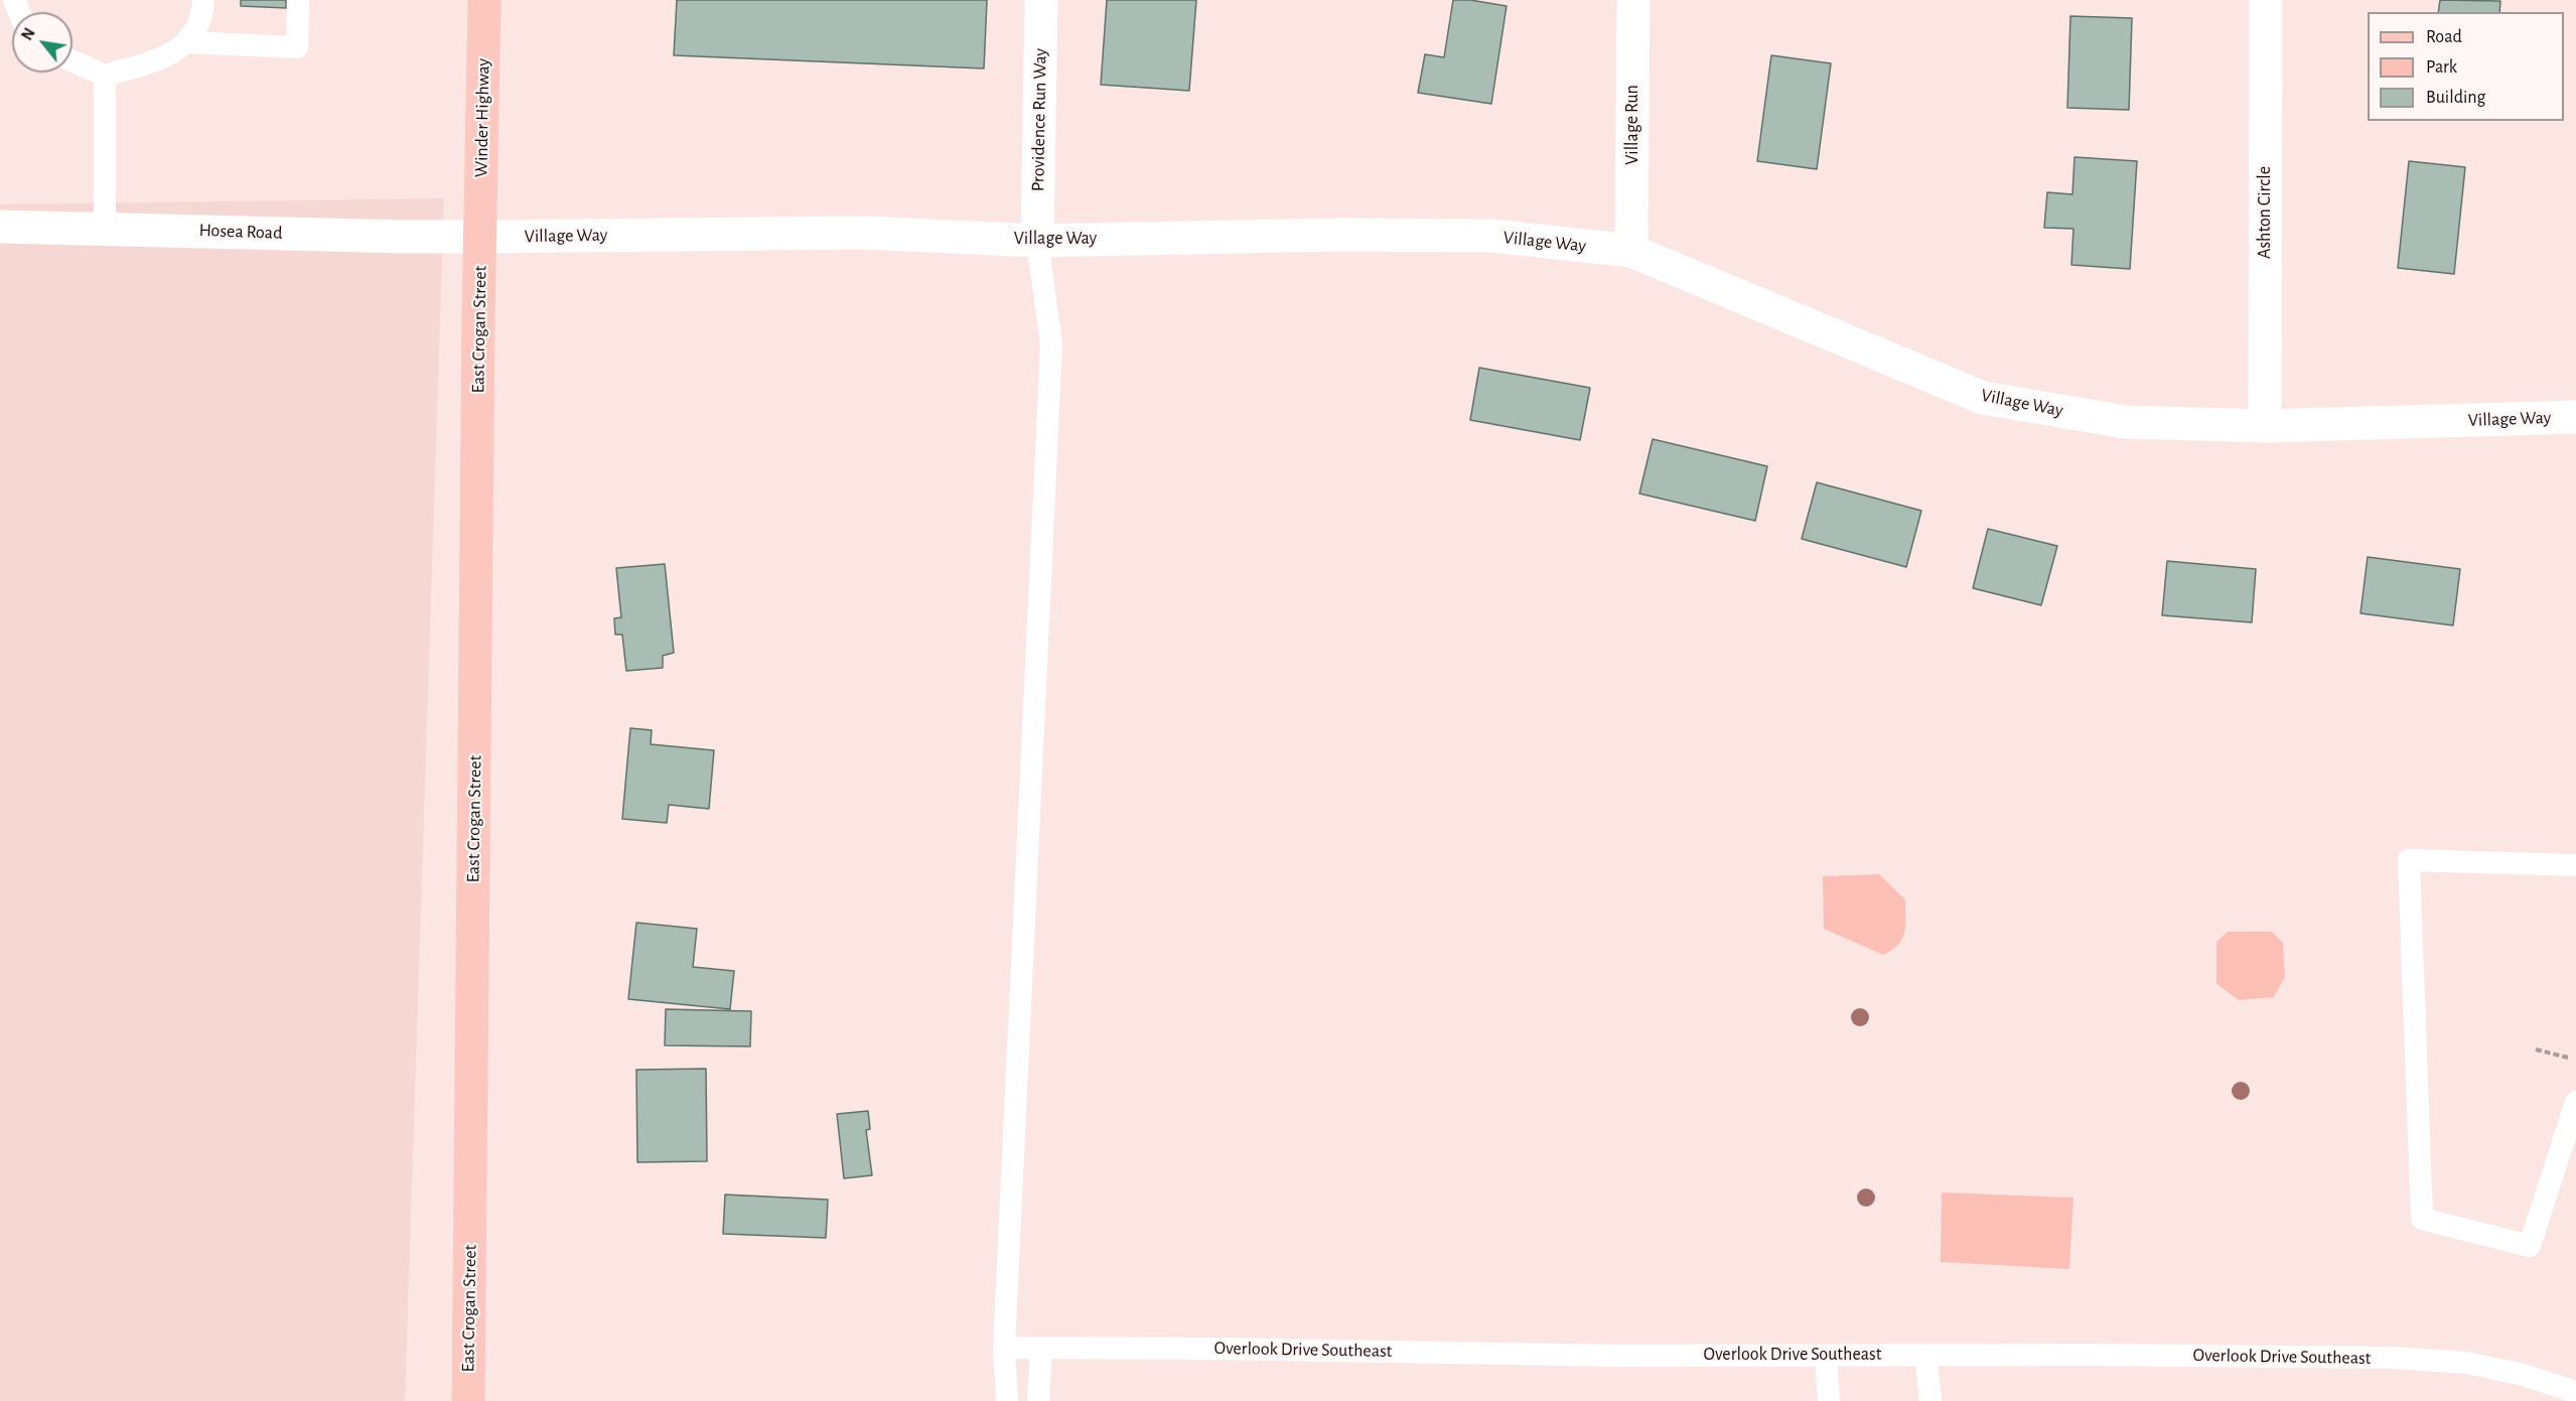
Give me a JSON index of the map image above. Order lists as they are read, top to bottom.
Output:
{
  "streets": {
    "main road": ["Winder Highway", "East Crogan Street"],
    "street": [
      "Providence Run Way",
      "Village Run",
      "Ashton Circle",
      "Hosea Road",
      "Village Way"
    ],
    "lane": ["Overlook Drive Southeast"]
  },
  "crossings": [
    ["Winder Highway", "Hosea Road"],
    ["Winder Highway", "Village Way"],
    ["Winder Highway", "East Crogan Street"],
    ["Providence Run Way", "Village Way"],
    ["Village Run", "Village Way"],
    ["Ashton Circle", "Village Way"],
    ["Hosea Road", "Village Way"],
    ["Hosea Road", "East Crogan Street"],
    ["Village Way", "East Crogan Street"]
  ],
  "legend": ["Road", "Park", "Building"],
  "north": "top left"
}
